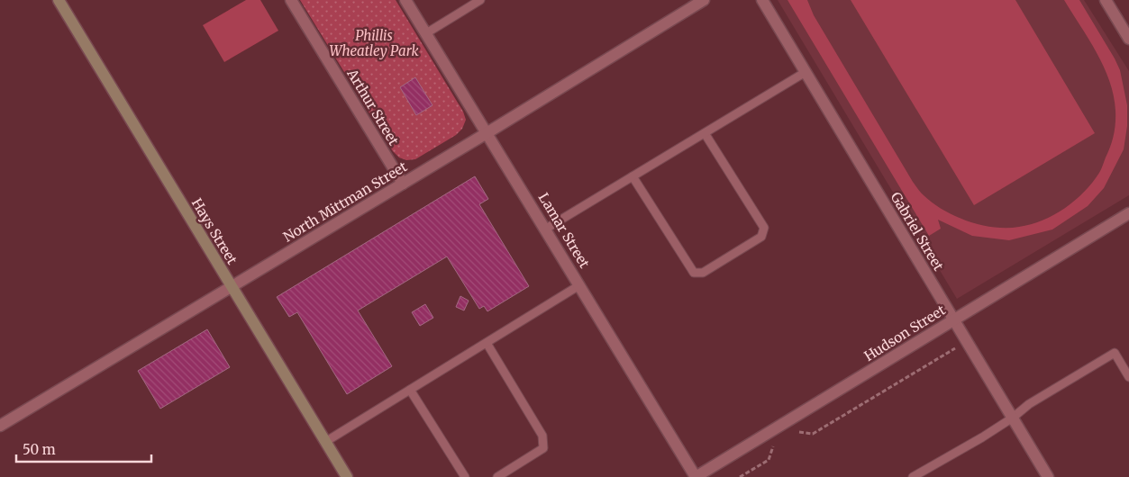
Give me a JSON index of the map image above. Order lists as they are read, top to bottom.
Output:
{
  "streets": {
    "street": [
      "Arthur Street",
      "North Mittman Street",
      "Lamar Street",
      "Hays Street",
      "Gabriel Street",
      "Hudson Street"
    ]
  },
  "crossings": [
    ["Arthur Street", "North Mittman Street"],
    ["North Mittman Street", "Lamar Street"],
    ["North Mittman Street", "Hays Street"],
    ["Lamar Street", "Hudson Street"],
    ["Gabriel Street", "Hudson Street"]
  ],
  "parks": ["Phillis Wheatley Park"],
  "scale_bar": "50 m"
}
